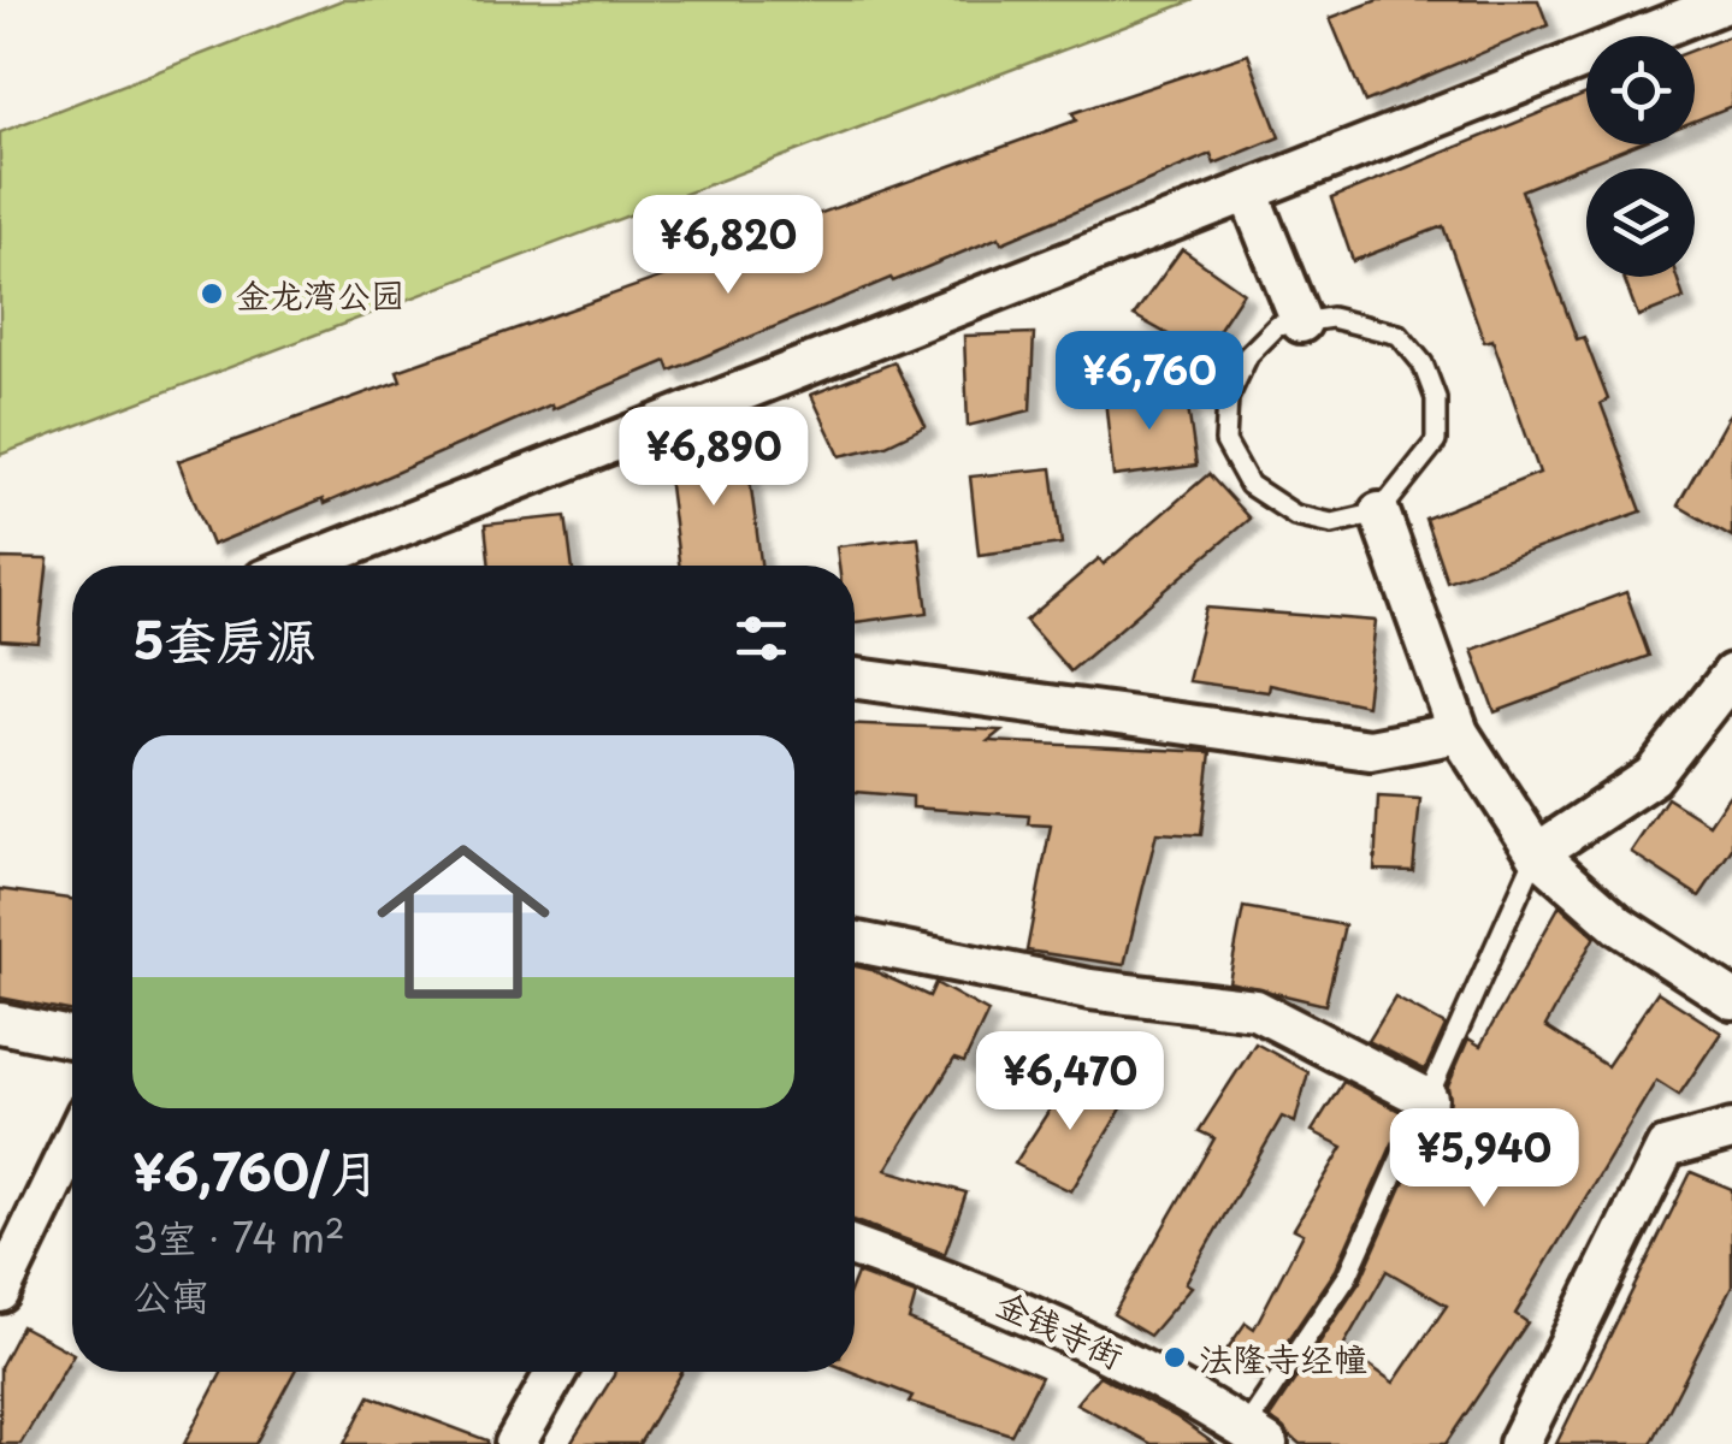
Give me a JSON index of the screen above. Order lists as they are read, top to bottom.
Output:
{
  "streets": {
    "street": ["金钱寺街"]
  },
  "places": ["金龙湾公园", "法隆寺经幢"],
  "page": {
    "price": [
      "¥6,820",
      "¥6,760",
      "¥6,890",
      "¥6,470",
      "¥5,940"
    ],
    "heading": "5套房源",
    "list": [
      {
        "name": "¥6,760/月",
        "note": "3室 · 74 m² · 公寓"
      }
    ]
  }
}
